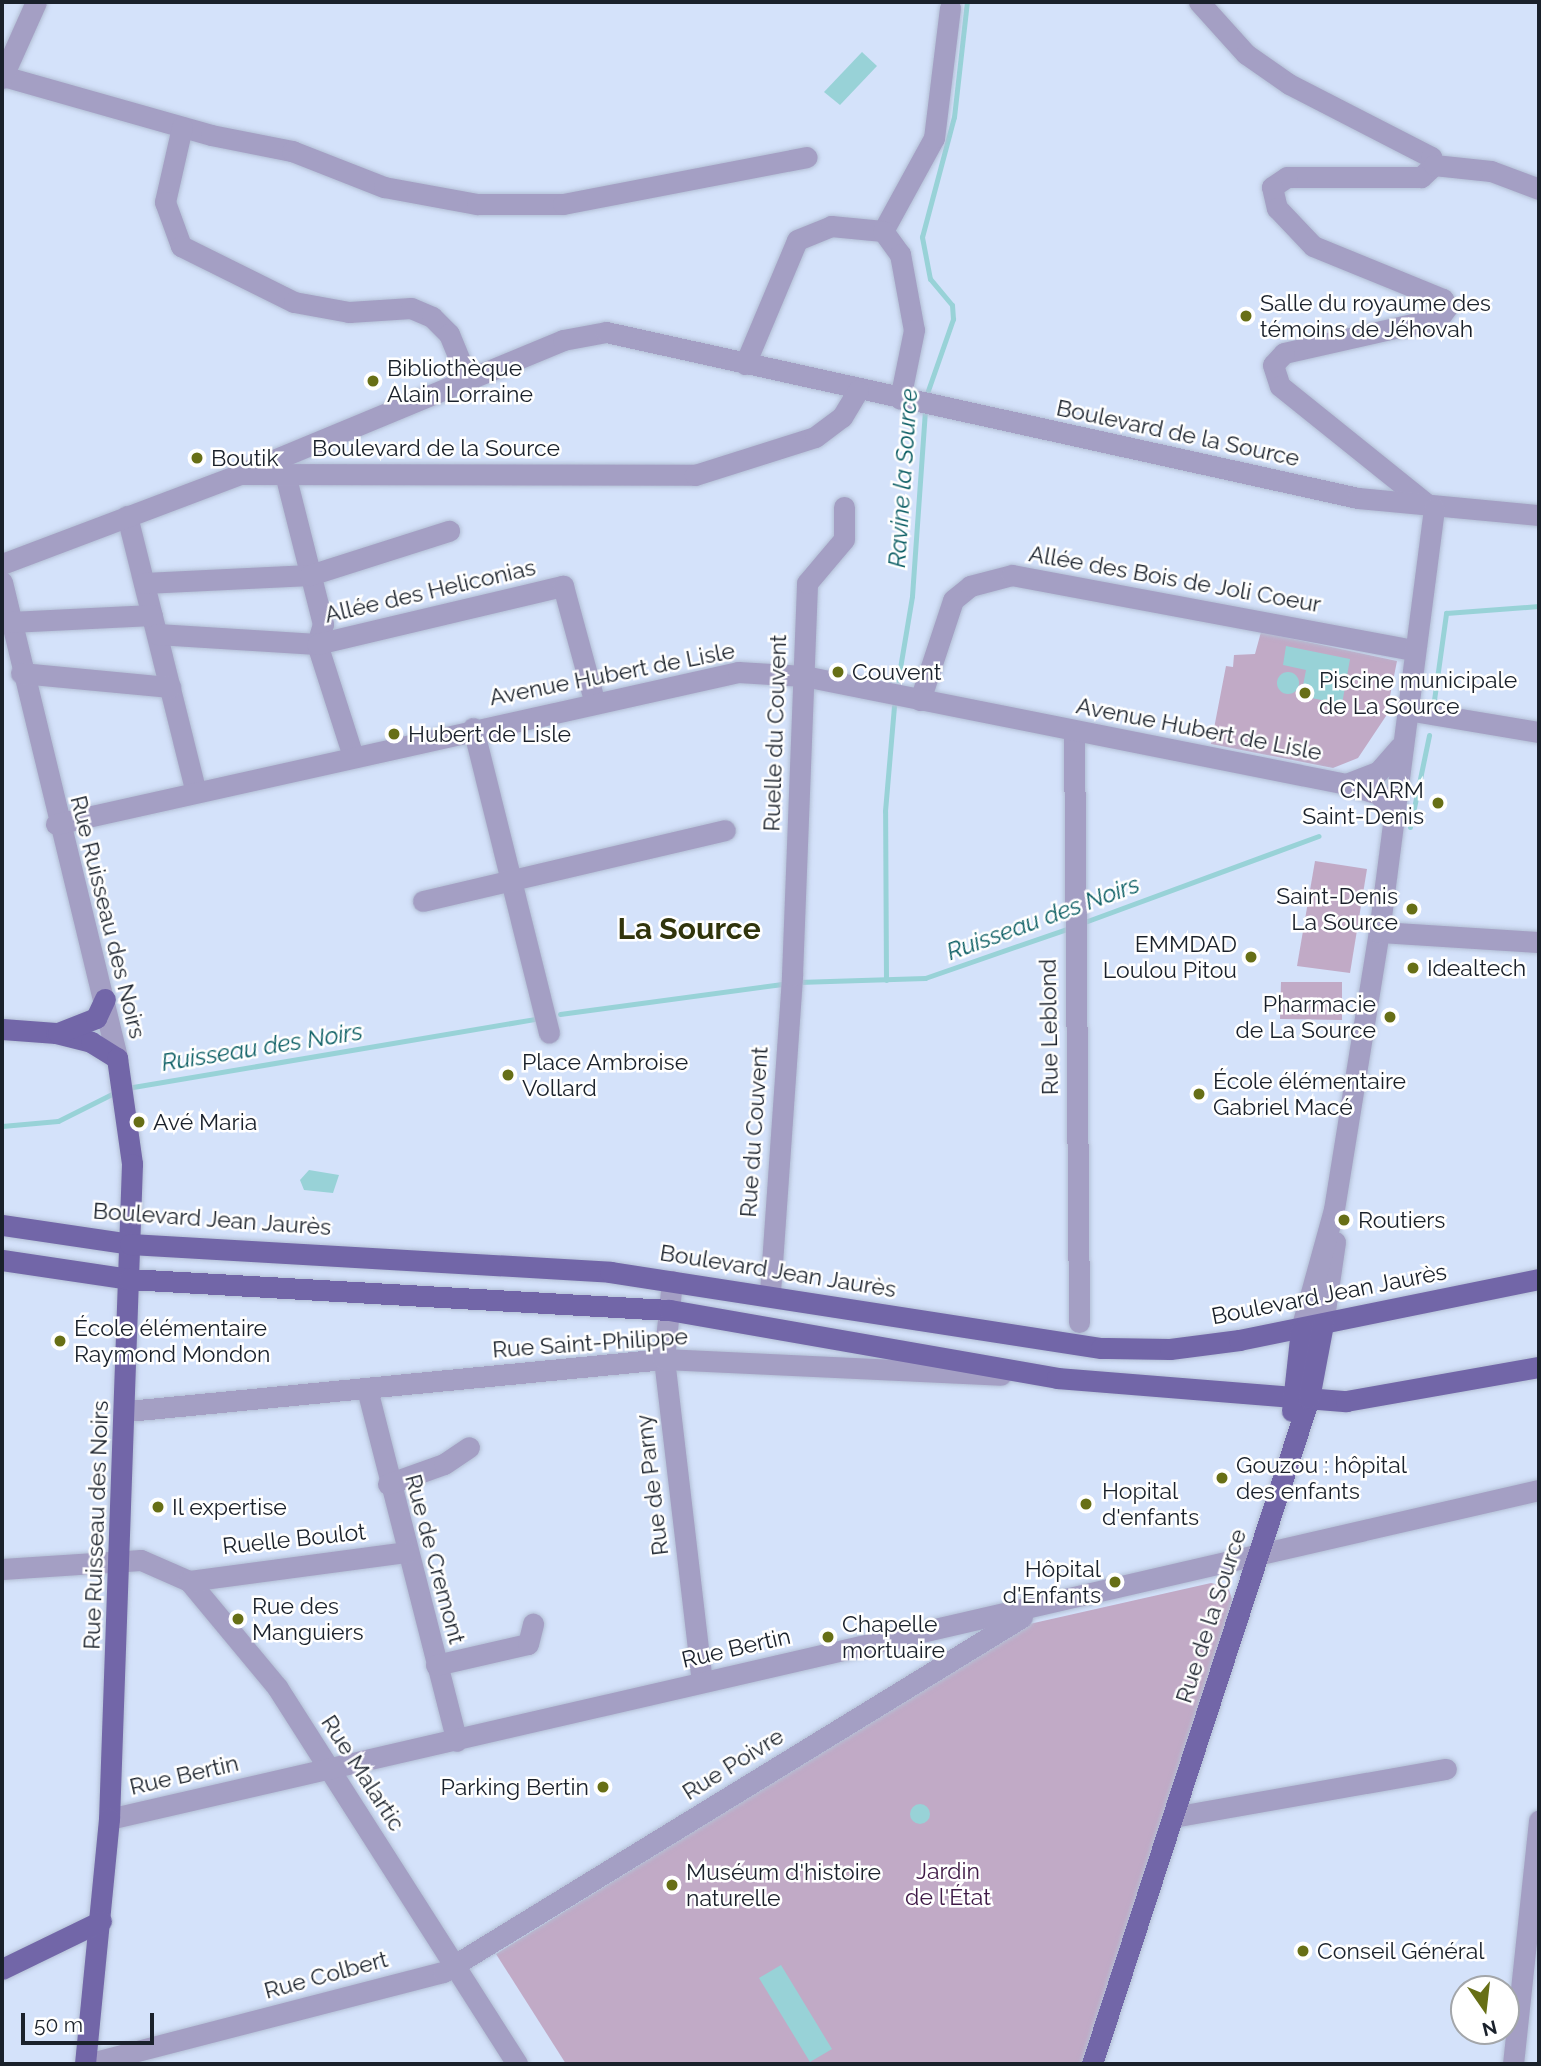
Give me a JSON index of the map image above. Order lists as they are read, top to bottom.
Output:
{
  "streets": {
    "main road": ["Rue Ruisseau des Noirs", "Boulevard Jean Jaurès", "Rue de la Source"],
    "street": [
      "Boulevard de la Source",
      "Allée des Bois de Joli Coeur",
      "Allée des Heliconias",
      "Avenue Hubert de Lisle",
      "Ruelle du Couvent",
      "Rue Leblond",
      "Rue du Couvent",
      "Rue Saint-Philippe",
      "Rue de Parny",
      "Ruelle Boulot",
      "Rue de Cremont",
      "Rue Bertin",
      "Rue Poivre",
      "Rue Malartic",
      "Rue Colbert"
    ]
  },
  "crossings": [
    ["Allée des Bois de Joli Coeur", "Avenue Hubert de Lisle"],
    ["Allée des Heliconias", "Avenue Hubert de Lisle"],
    ["Allée des Heliconias", "Rue Ruisseau des Noirs"],
    ["Avenue Hubert de Lisle", "Ruelle du Couvent"],
    ["Avenue Hubert de Lisle", "Rue Ruisseau des Noirs"],
    ["Avenue Hubert de Lisle", "Rue Leblond"],
    ["Avenue Hubert de Lisle", "Rue de la Source"],
    ["Ruelle du Couvent", "Rue du Couvent"],
    ["Rue Ruisseau des Noirs", "Boulevard Jean Jaurès"],
    ["Rue Ruisseau des Noirs", "Rue Saint-Philippe"],
    ["Rue Ruisseau des Noirs", "Rue Bertin"],
    ["Rue Ruisseau des Noirs", "Rue Malartic"],
    ["Rue Ruisseau des Noirs", "Rue Colbert"],
    ["Rue du Couvent", "Boulevard Jean Jaurès"],
    ["Boulevard Jean Jaurès", "Rue de Parny"],
    ["Boulevard Jean Jaurès", "Rue de la Source"],
    ["Rue Saint-Philippe", "Rue de Parny"],
    ["Rue Saint-Philippe", "Rue de Cremont"],
    ["Rue de Parny", "Rue Bertin"],
    ["Ruelle Boulot", "Rue de Cremont"],
    ["Ruelle Boulot", "Rue Malartic"],
    ["Rue de Cremont", "Rue Bertin"],
    ["Rue de la Source", "Rue Bertin"],
    ["Rue Bertin", "Rue Poivre"],
    ["Rue Bertin", "Rue Malartic"],
    ["Rue Poivre", "Rue Malartic"],
    ["Rue Poivre", "Rue Colbert"],
    ["Rue Malartic", "Rue Colbert"]
  ],
  "districts": ["La Source"],
  "water": ["Ravine la Source", "Ruisseau des Noirs"],
  "parks": ["Jardin de l'État"],
  "places": [
    "Salle du royaume des témoins de Jéhovah",
    "Bibliothèque Alain Lorraine",
    "Boutik",
    "Couvent",
    "Piscine municipale de La Source",
    "Hubert de Lisle",
    "CNARM Saint-Denis",
    "Saint-Denis La Source",
    "EMMDAD Loulou Pitou",
    "Idealtech",
    "Pharmacie de La Source",
    "Place Ambroise Vollard",
    "École élémentaire Gabriel Macé",
    "Avé Maria",
    "Routiers",
    "École élémentaire Raymond Mondon",
    "Gouzou : hôpital des enfants",
    "Hopital d'enfants",
    "Il expertise",
    "Hôpital d'Enfants",
    "Rue des Manguiers",
    "Chapelle mortuaire",
    "Parking Bertin",
    "Muséum d'histoire naturelle",
    "Conseil Général"
  ],
  "scale_bar": "50 m",
  "north": "bottom"
}
